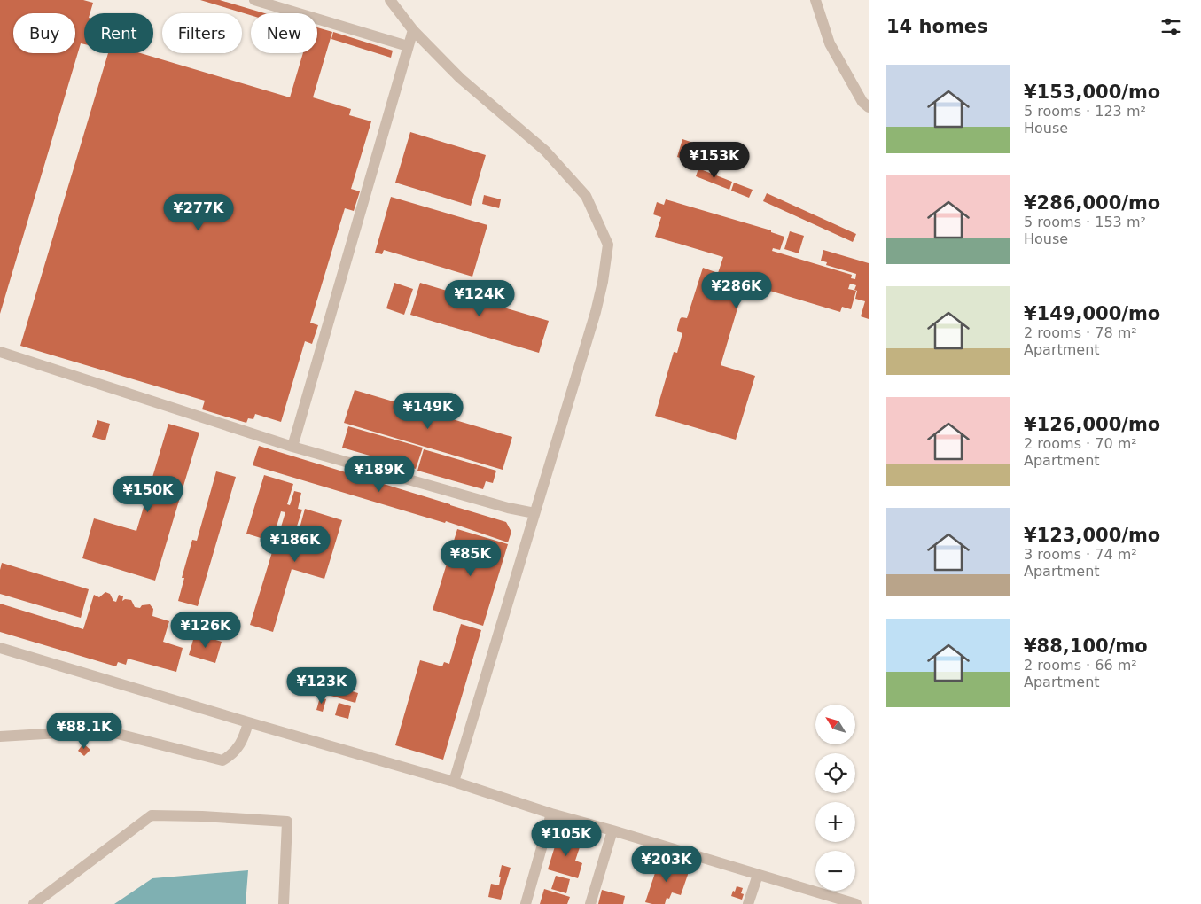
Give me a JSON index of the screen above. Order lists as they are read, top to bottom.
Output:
{
  "north": "top left",
  "page": {
    "heading": "14 homes",
    "chip": [
      "Buy",
      "Rent",
      "Filters",
      "New"
    ],
    "list": [
      {
        "name": "¥153,000/mo",
        "note": "5 rooms · 123 m² · House"
      },
      {
        "name": "¥286,000/mo",
        "note": "5 rooms · 153 m² · House"
      },
      {
        "name": "¥149,000/mo",
        "note": "2 rooms · 78 m² · Apartment"
      },
      {
        "name": "¥126,000/mo",
        "note": "2 rooms · 70 m² · Apartment"
      },
      {
        "name": "¥123,000/mo",
        "note": "3 rooms · 74 m² · Apartment"
      },
      {
        "name": "¥88,100/mo",
        "note": "2 rooms · 66 m² · Apartment"
      }
    ],
    "price": [
      "¥153K",
      "¥277K",
      "¥286K",
      "¥124K",
      "¥149K",
      "¥189K",
      "¥150K",
      "¥186K",
      "¥85K",
      "¥126K",
      "¥123K",
      "¥88.1K",
      "¥105K",
      "¥203K"
    ],
    "map_buttons": ["+", "−"]
  }
}
